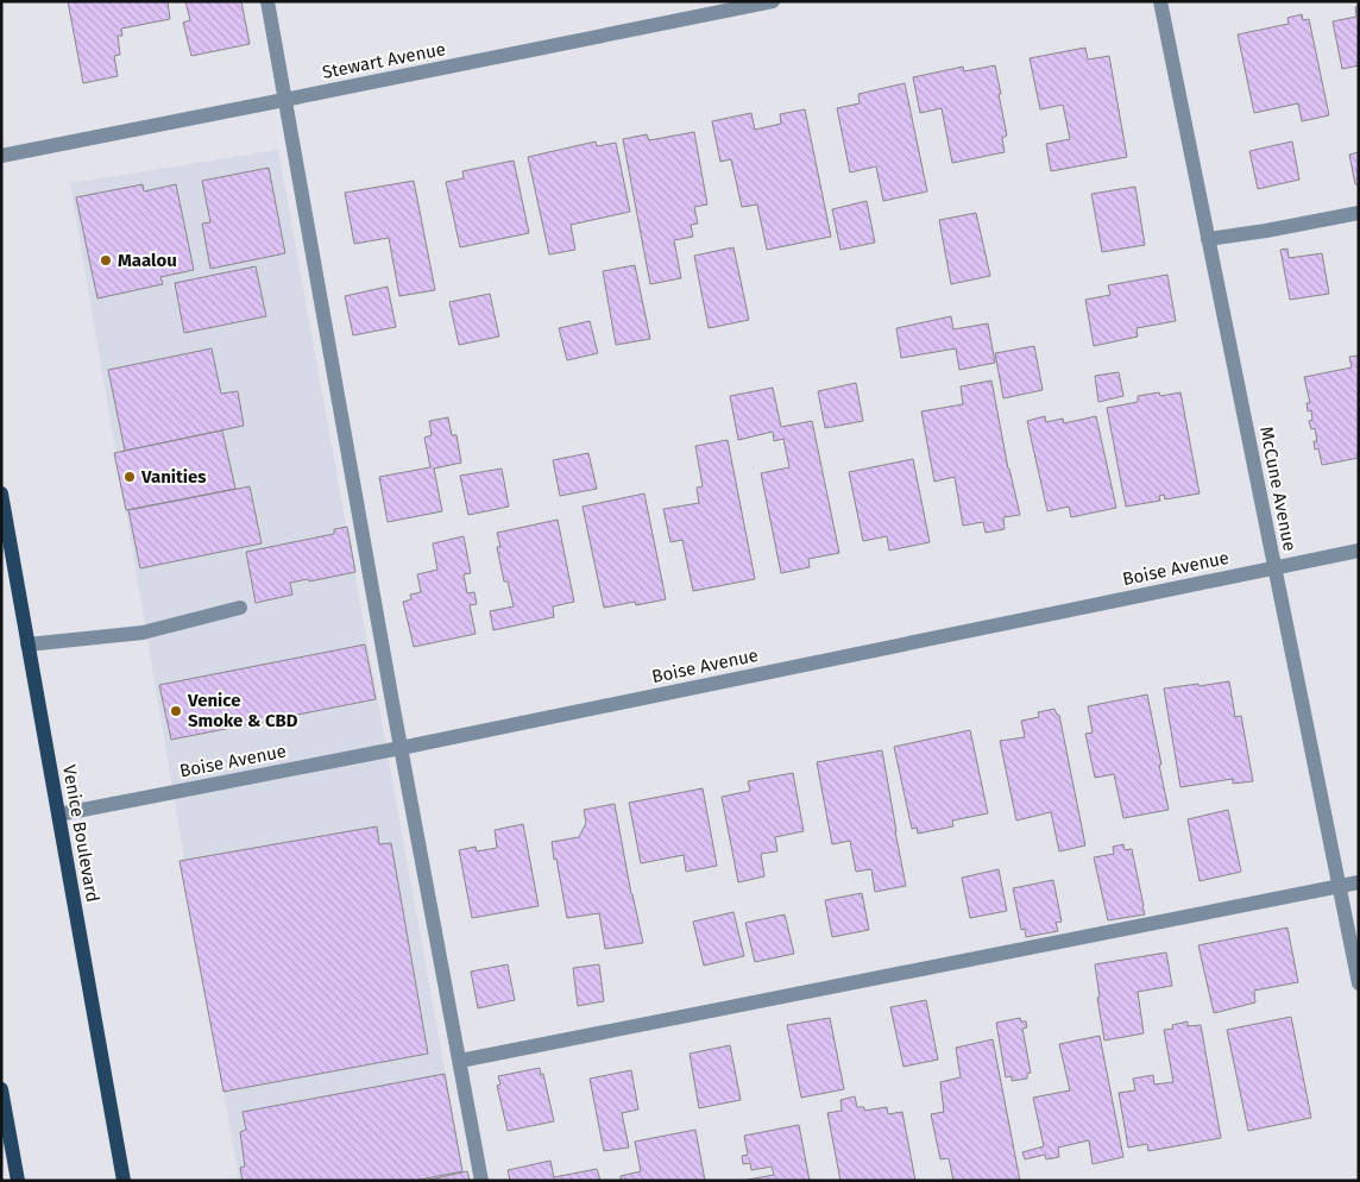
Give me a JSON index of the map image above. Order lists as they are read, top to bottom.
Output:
{
  "streets": {
    "main road": ["Venice Boulevard"],
    "street": ["Stewart Avenue", "McCune Avenue", "Boise Avenue"]
  },
  "crossings": [
    ["McCune Avenue", "Boise Avenue"],
    ["Boise Avenue", "Venice Boulevard"]
  ],
  "places": ["Maalou", "Vanities", "Venice Smoke & CBD"]
}
